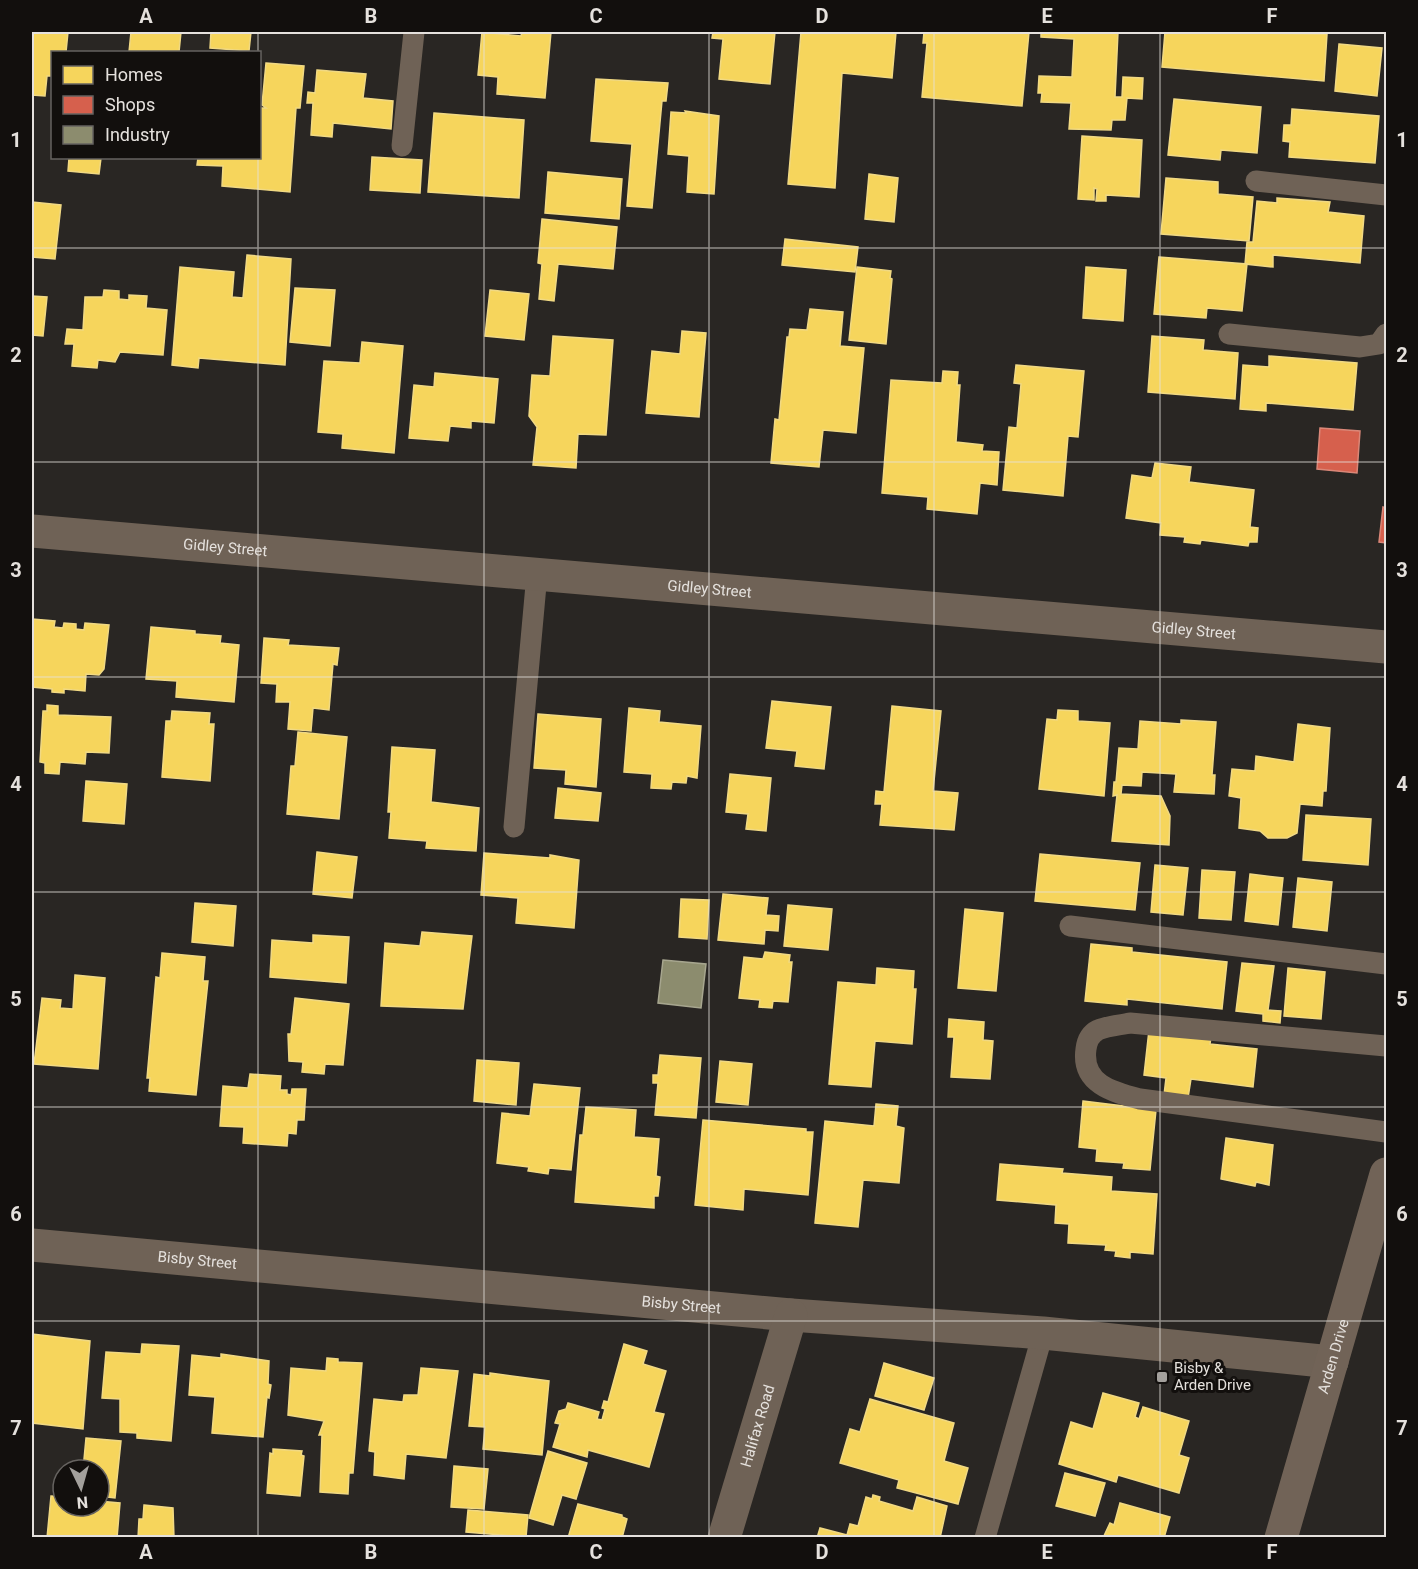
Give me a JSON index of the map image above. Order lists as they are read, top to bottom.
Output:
{
  "streets": {
    "street": [
      "Gidley Street",
      "Bisby Street",
      "Arden Drive",
      "Halifax Road"
    ]
  },
  "crossings": [
    ["Bisby Street", "Arden Drive"],
    ["Bisby Street", "Halifax Road"]
  ],
  "places": {
    "transit": ["Bisby & Arden Drive"]
  },
  "legend": ["Homes", "Shops", "Industry"],
  "north": "bottom",
  "grid": {
    "columns": [
      "A",
      "B",
      "C",
      "D",
      "E",
      "F"
    ],
    "rows": [
      "1",
      "2",
      "3",
      "4",
      "5",
      "6",
      "7"
    ]
  }
}
